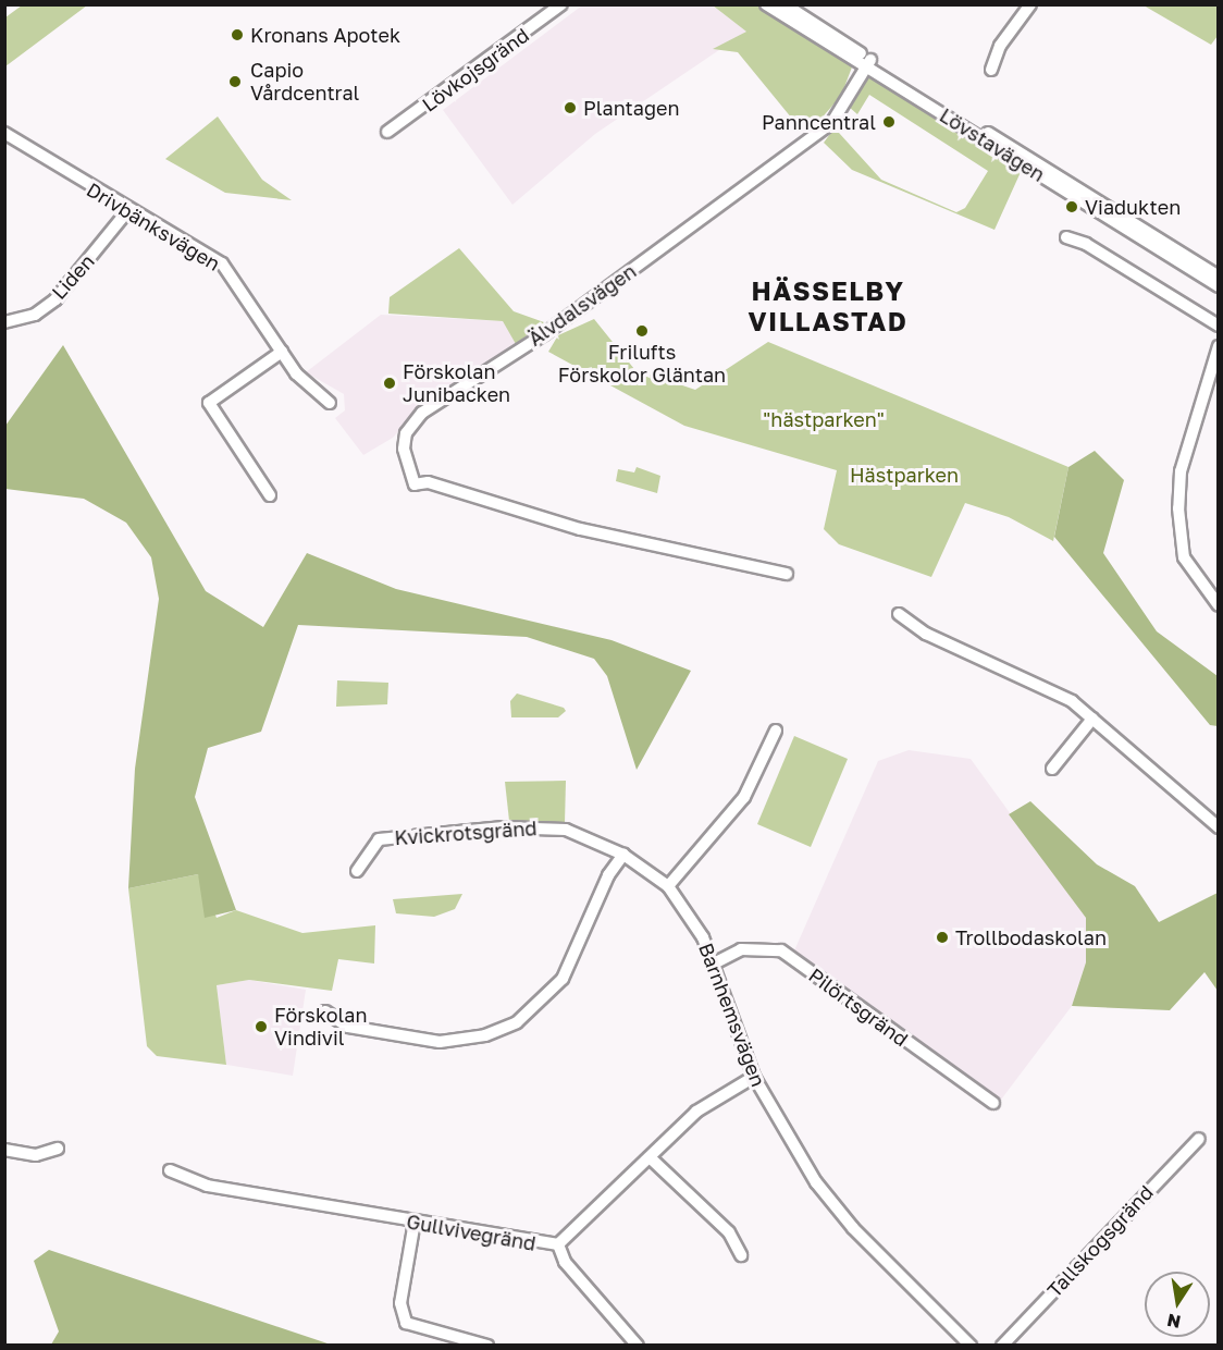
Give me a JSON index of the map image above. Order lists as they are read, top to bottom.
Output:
{
  "streets": {
    "street": [
      "Lövkojsgränd",
      "Lövstavägen",
      "Drivbänksvägen",
      "Liden",
      "Älvdalsvägen",
      "Kvickrotsgränd",
      "Pilörtsgränd",
      "Barnhemsvägen",
      "Gullvivegränd",
      "Tallskogsgränd"
    ]
  },
  "crossings": [
    ["Lövstavägen", "Älvdalsvägen"],
    ["Drivbänksvägen", "Liden"],
    ["Kvickrotsgränd", "Barnhemsvägen"],
    ["Pilörtsgränd", "Barnhemsvägen"],
    ["Barnhemsvägen", "Gullvivegränd"]
  ],
  "districts": ["HÄSSELBY VILLASTAD"],
  "parks": ["\"hästparken\"", "Hästparken"],
  "places": [
    "Kronans Apotek",
    "Capio Vårdcentral",
    "Plantagen",
    "Panncentral",
    "Viadukten",
    "Frilufts Förskolor Gläntan",
    "Förskolan Junibacken",
    "Trollbodaskolan",
    "Förskolan Vindivil"
  ],
  "north": "bottom"
}
